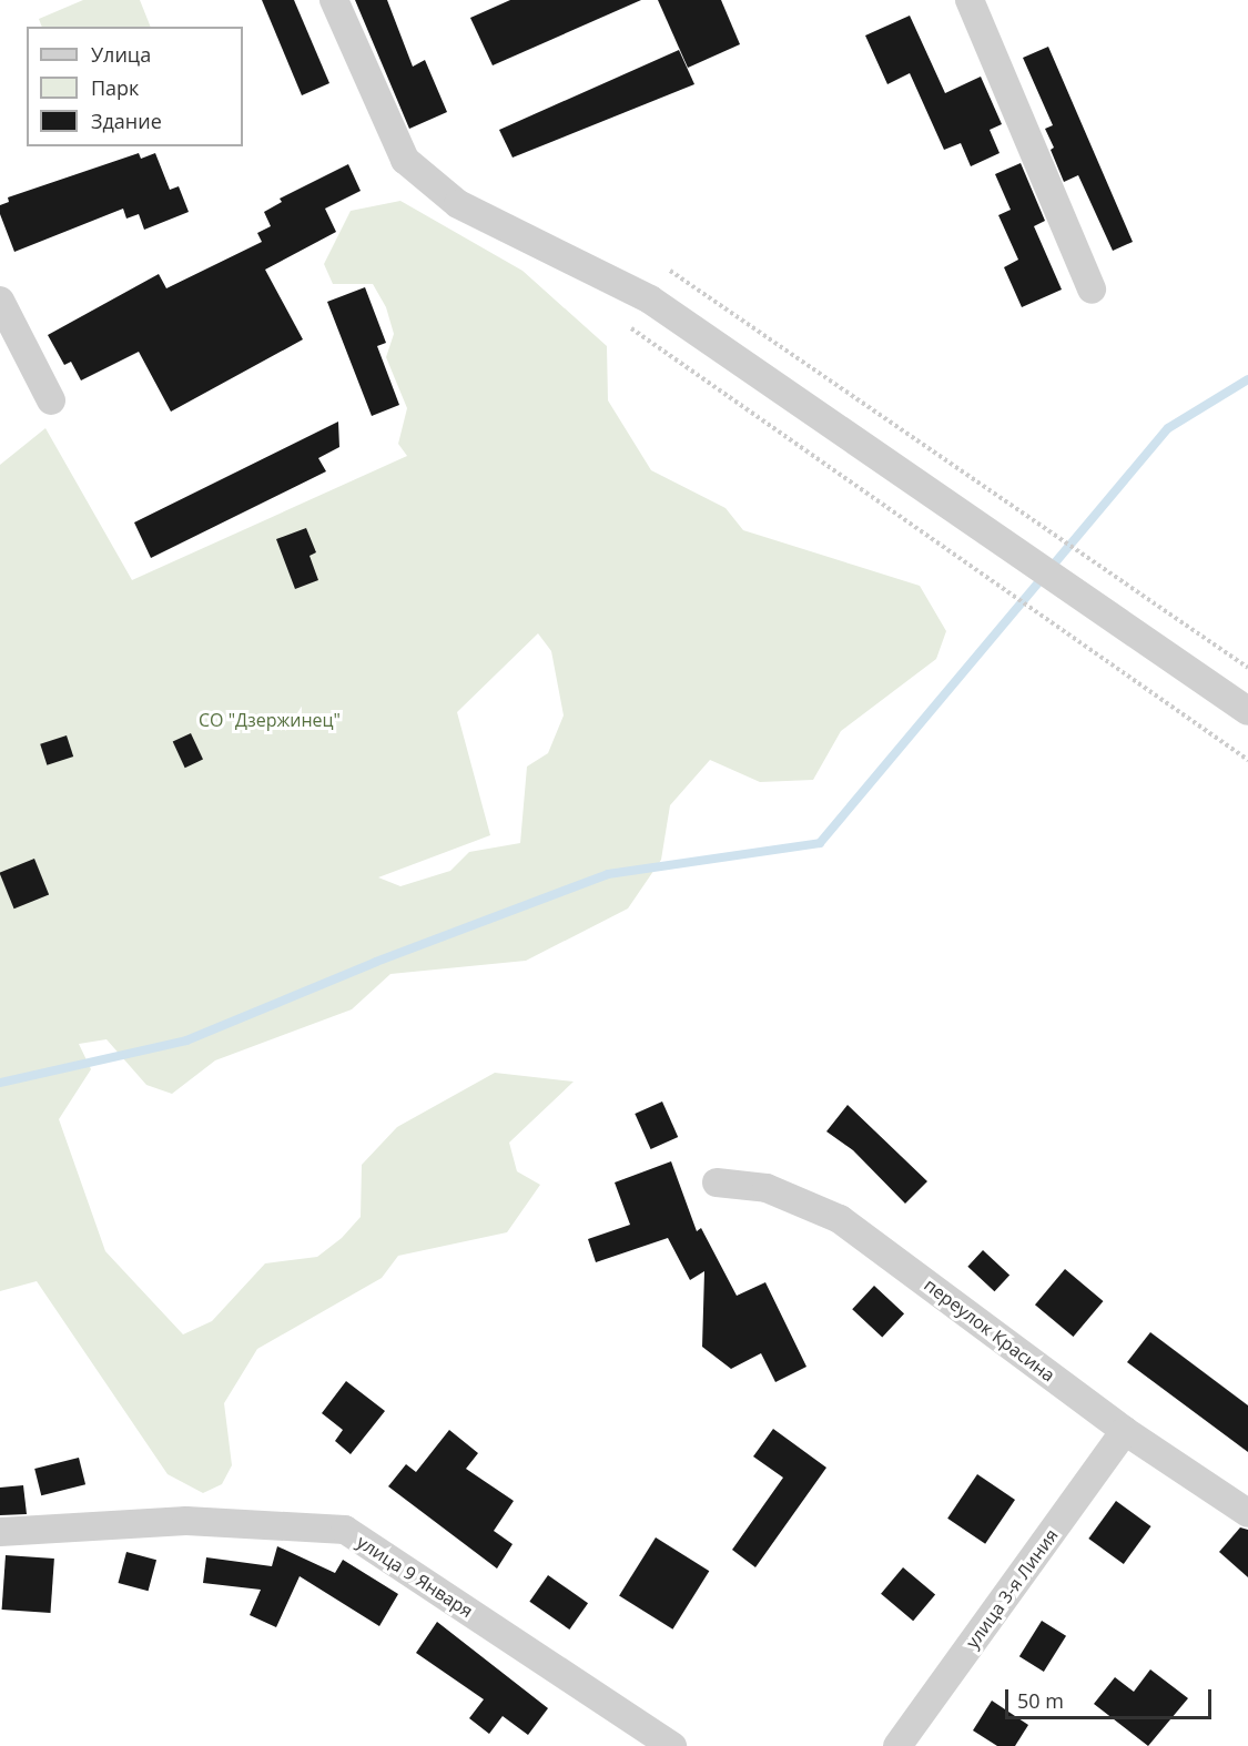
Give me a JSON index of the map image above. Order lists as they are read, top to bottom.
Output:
{
  "streets": {
    "street": ["переулок Красина", "улица 9 Января", "улица 3-я Линия"]
  },
  "crossings": [
    ["переулок Красина", "улица 3-я Линия"]
  ],
  "parks": ["СО \"Дзержинец\""],
  "legend": ["Улица", "Парк", "Здание"],
  "scale_bar": "50 m"
}
